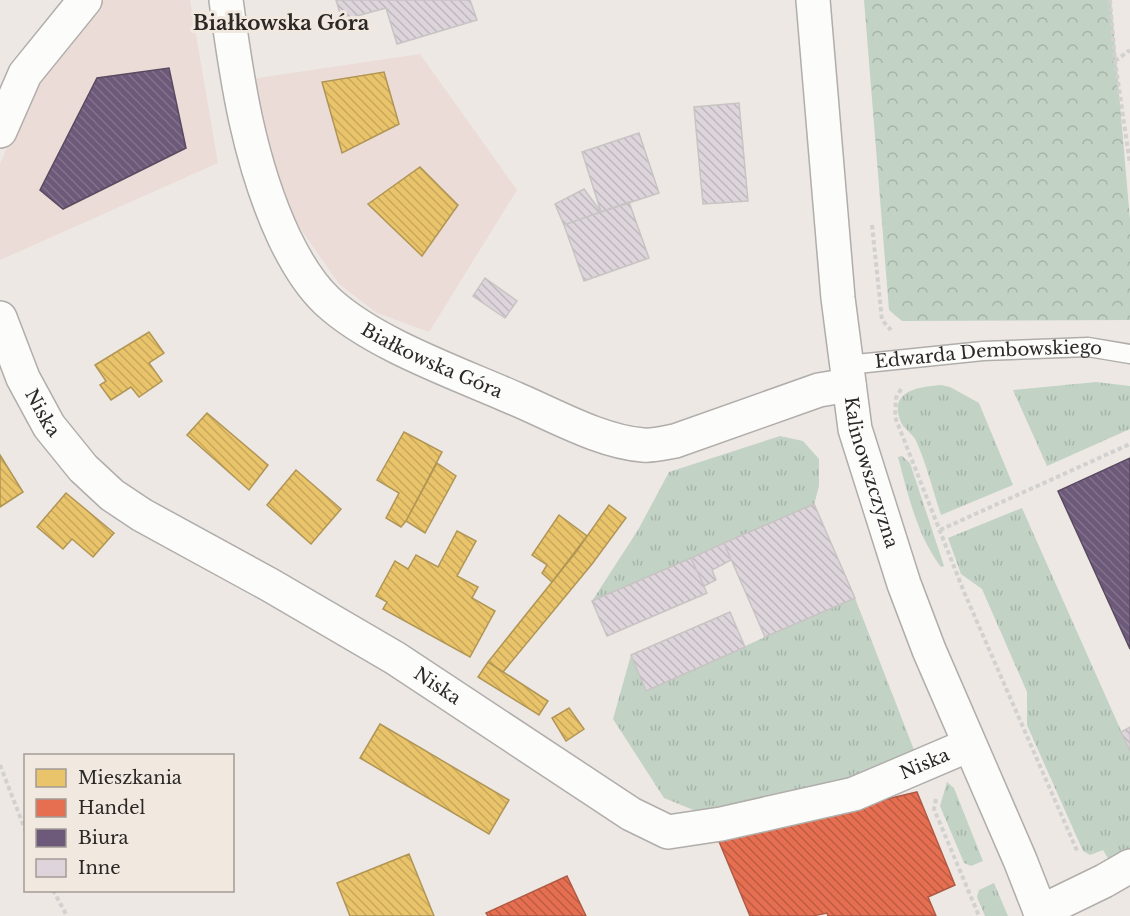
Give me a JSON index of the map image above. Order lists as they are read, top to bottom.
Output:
{
  "streets": {
    "street": ["Białkowska Góra", "Niska", "Kalinowszczyzna"],
    "lane": ["Edwarda Dembowskiego"]
  },
  "crossings": [
    ["Edwarda Dembowskiego", "Białkowska Góra"],
    ["Edwarda Dembowskiego", "Kalinowszczyzna"],
    ["Białkowska Góra", "Kalinowszczyzna"],
    ["Niska", "Kalinowszczyzna"]
  ],
  "districts": ["Białkowska Góra"],
  "legend": [
    "Mieszkania",
    "Handel",
    "Biura",
    "Inne"
  ]
}
